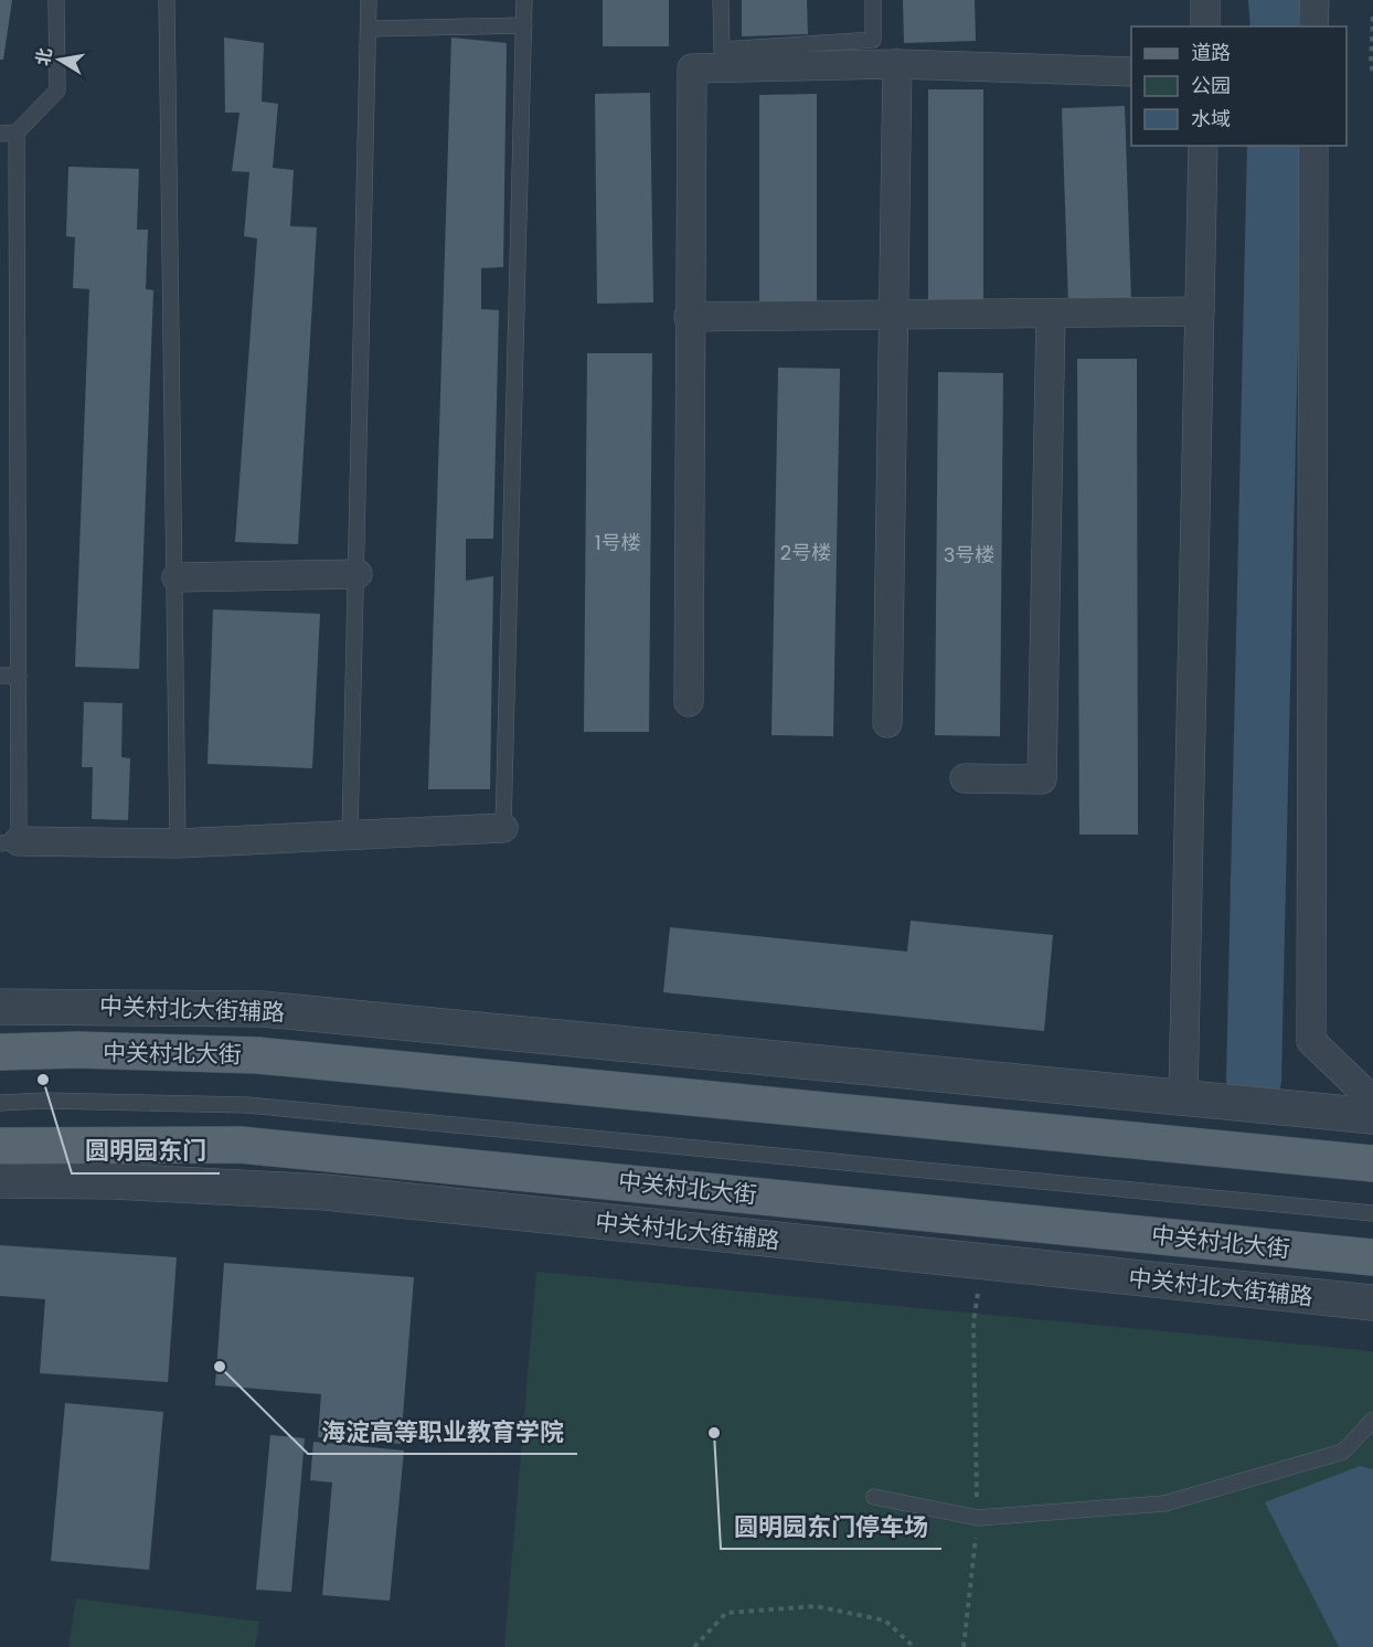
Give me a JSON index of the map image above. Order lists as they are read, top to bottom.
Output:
{
  "streets": {
    "main road": ["中关村北大街"],
    "street": ["中关村北大街辅路"]
  },
  "places": ["圆明园东门", "海淀高等职业教育学院", "圆明园东门停车场"],
  "house_numbers": ["1号楼", "2号楼", "3号楼"],
  "legend": ["道路", "公园", "水域"],
  "north": "left"
}
